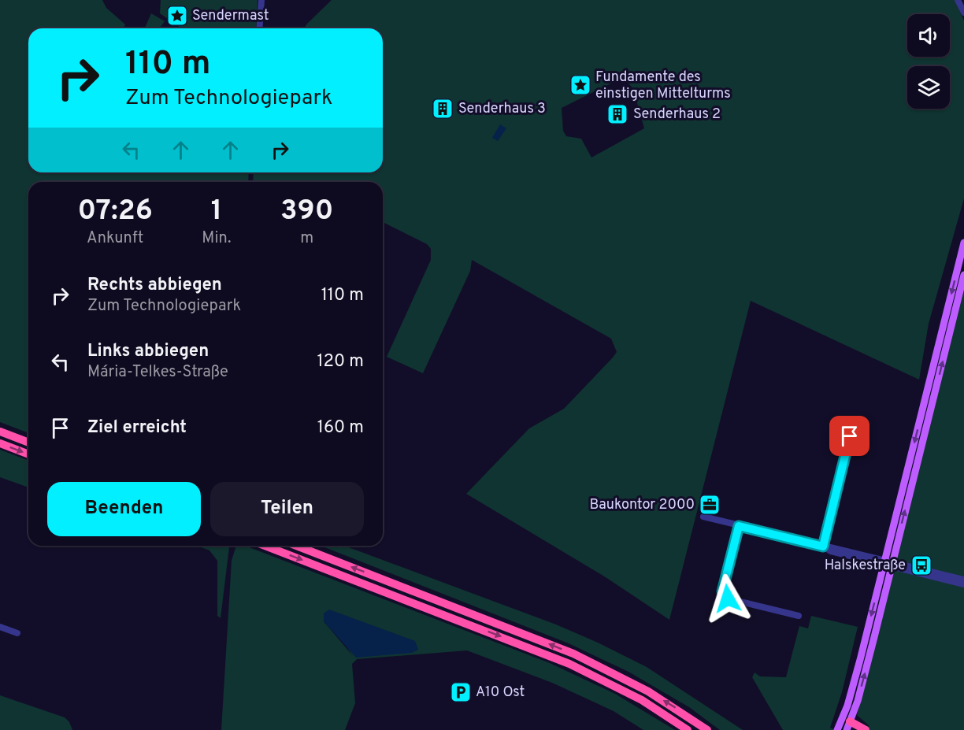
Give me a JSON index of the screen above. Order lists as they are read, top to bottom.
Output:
{
  "places": {
    "place": ["Sendermast", "Fundamente des einstigen Mittelturms"],
    "building": ["Senderhaus 3", "Senderhaus 2"],
    "office": ["Baukontor 2000"],
    "bus stop": ["Halskestraße"],
    "parking": ["A10 Ost"]
  },
  "page": {
    "turn": ["110 m", "Zum Technologiepark"],
    "eta": [
      "07:26",
      "Ankunft",
      "1",
      "Min.",
      "390",
      "m"
    ],
    "list": [
      {
        "name": "Rechts abbiegen",
        "note": "Zum Technologiepark",
        "value": "110 m"
      },
      {
        "name": "Links abbiegen",
        "note": "Mária-Telkes-Straße",
        "value": "120 m"
      },
      {
        "name": "Ziel erreicht",
        "value": "160 m"
      }
    ],
    "buttons": ["Beenden", "Teilen"]
  }
}
